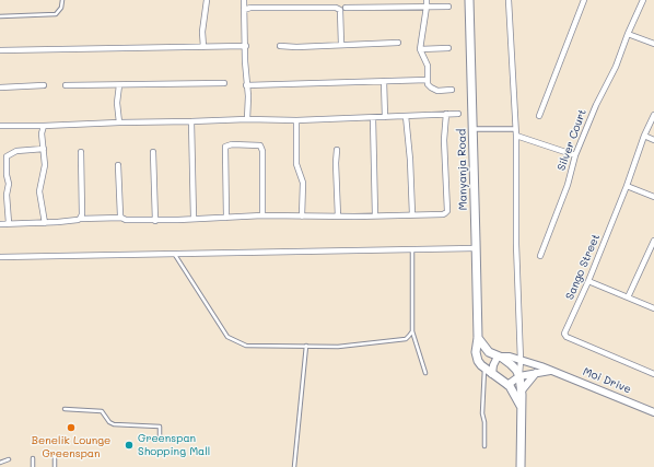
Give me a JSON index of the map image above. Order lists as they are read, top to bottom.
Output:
{
  "streets": {
    "main road": ["Manyanja Road"],
    "street": ["Silver Court", "Sango Street", "Moi Drive"]
  },
  "places": ["Benelik Lounge Greenspan", "Greenspan Shopping Mall"]
}
